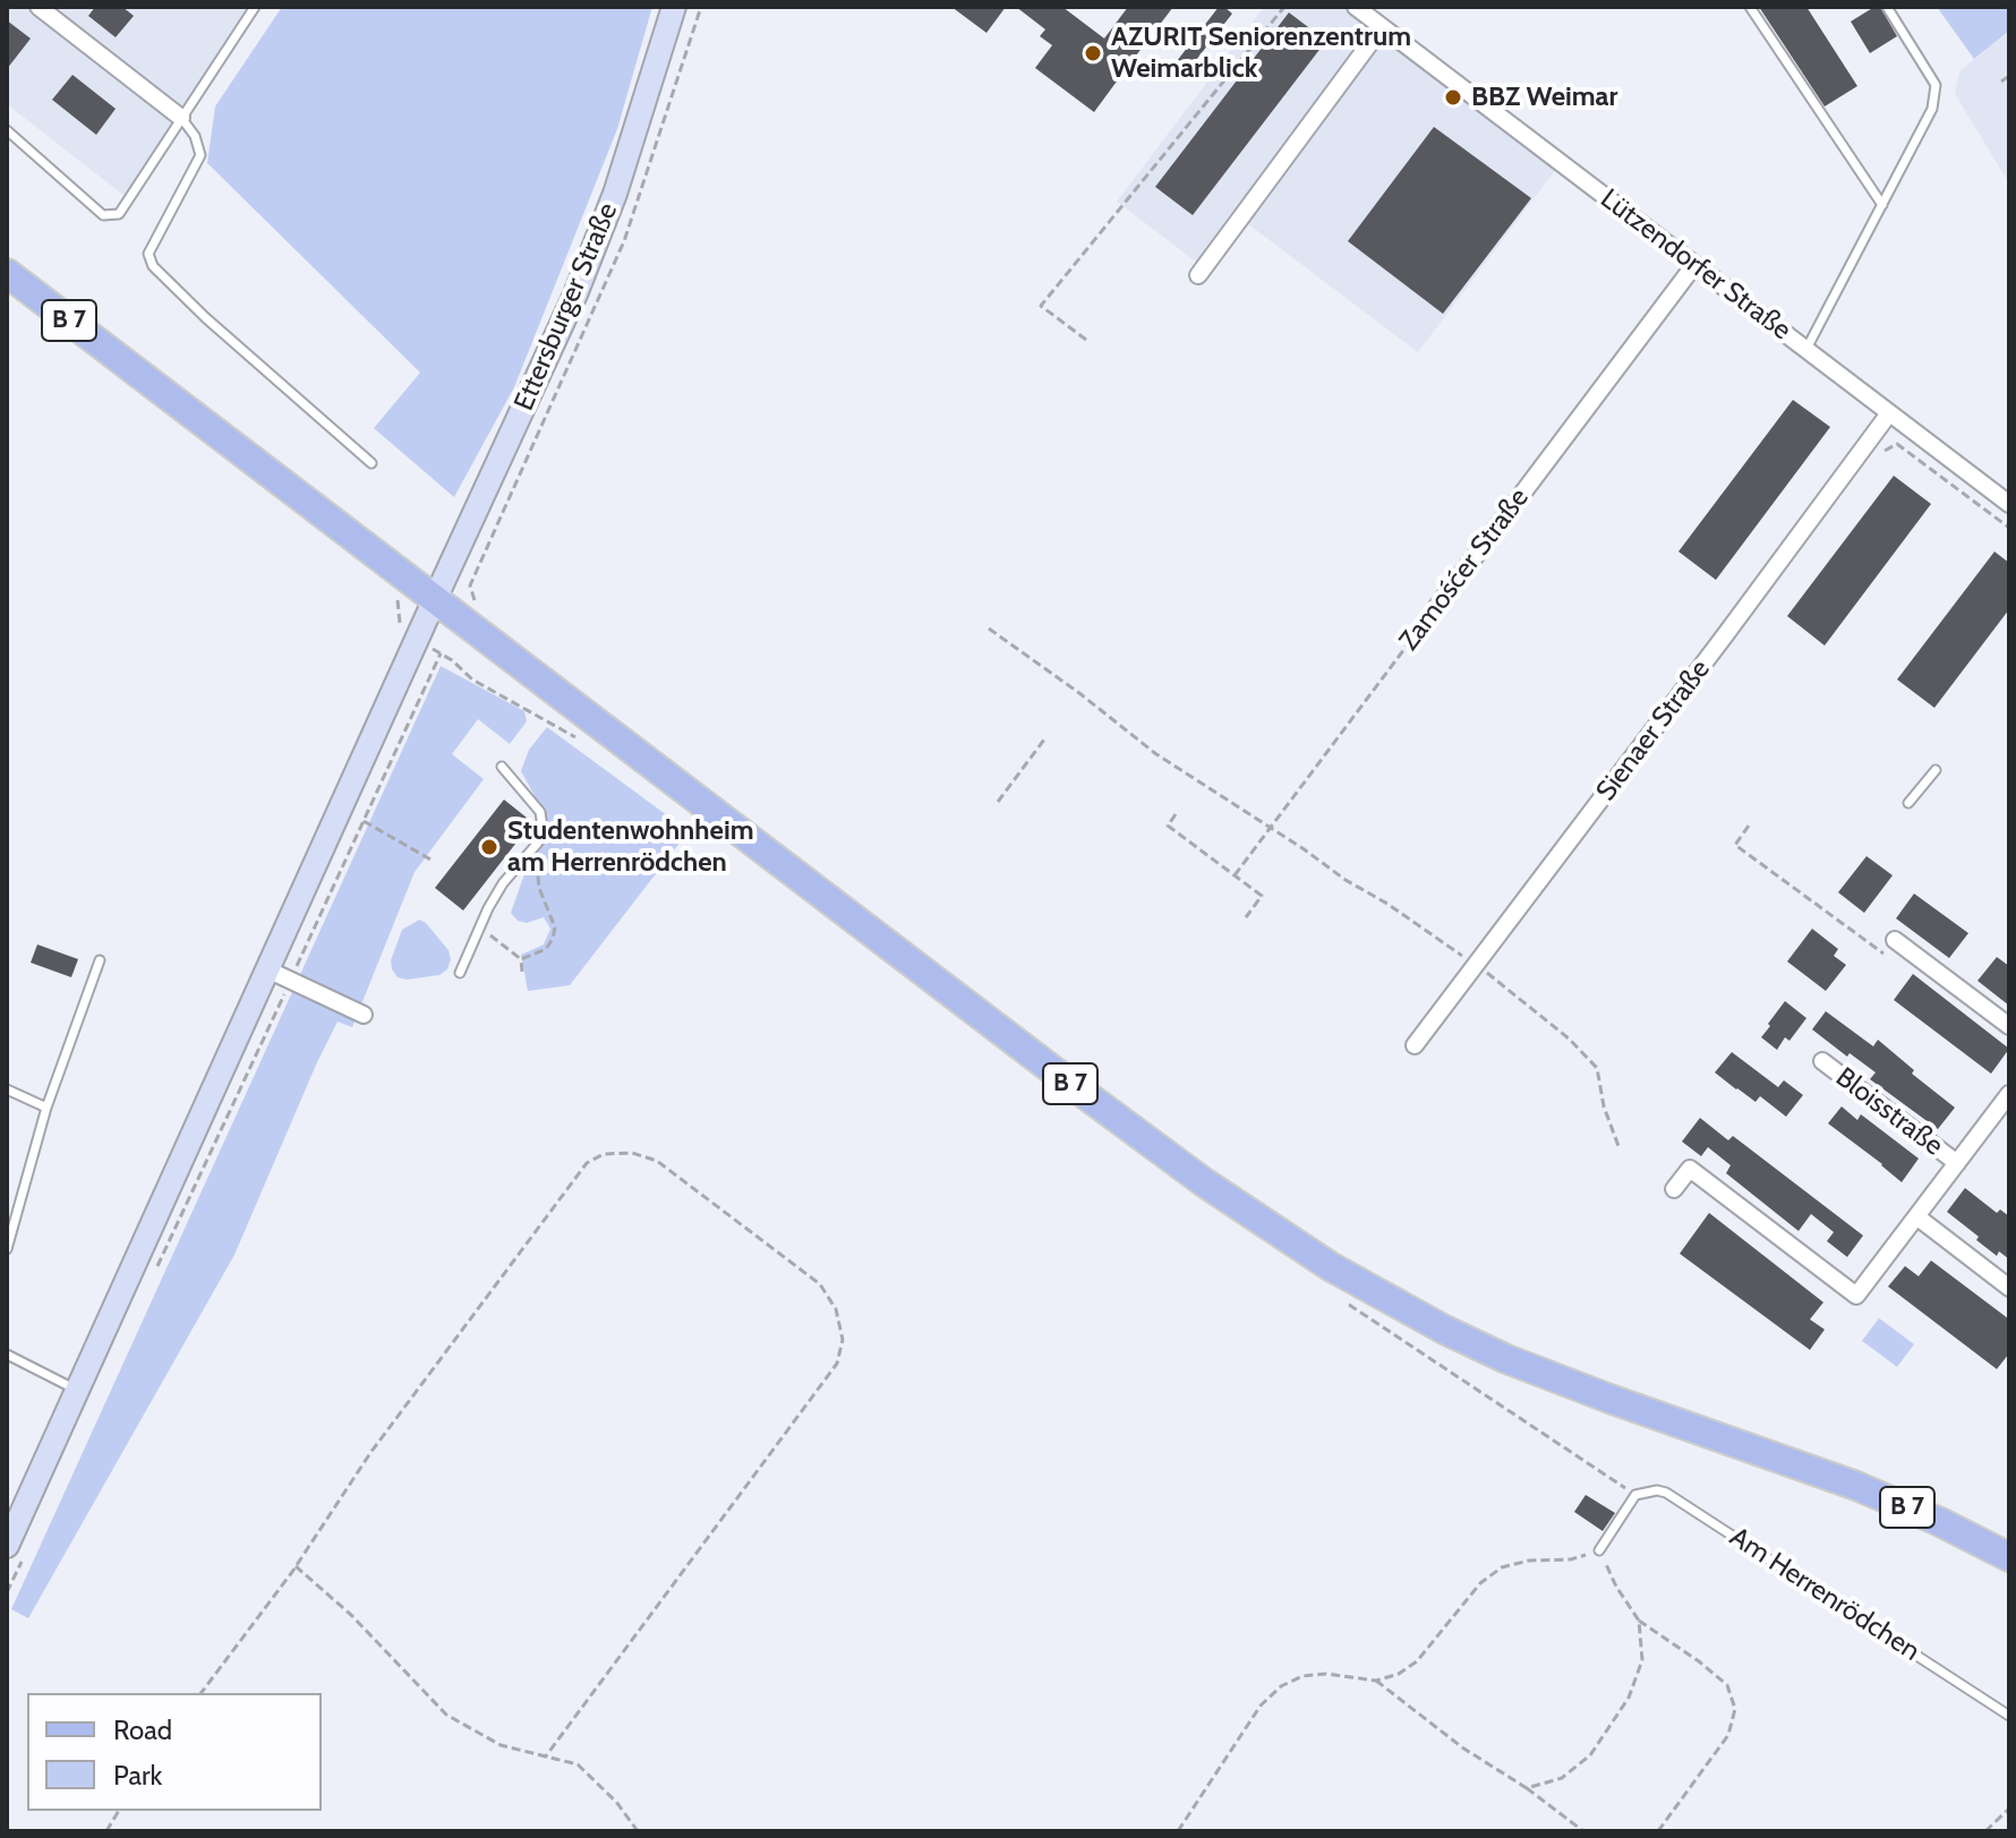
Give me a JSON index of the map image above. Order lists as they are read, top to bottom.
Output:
{
  "streets": {
    "main road": ["Ettersburger Straße", "B 7"],
    "street": [
      "Lützendorfer Straße",
      "Zamośćer Straße",
      "Sienaer Straße",
      "Bloisstraße"
    ],
    "lane": ["Am Herrenrödchen"]
  },
  "crossings": [
    ["Lützendorfer Straße", "Zamośćer Straße"],
    ["Lützendorfer Straße", "Sienaer Straße"],
    ["Ettersburger Straße", "B 7"]
  ],
  "places": ["AZURIT Seniorenzentrum Weimarblick", "BBZ Weimar", "Studentenwohnheim am Herrenrödchen"],
  "legend": ["Road", "Park"]
}
